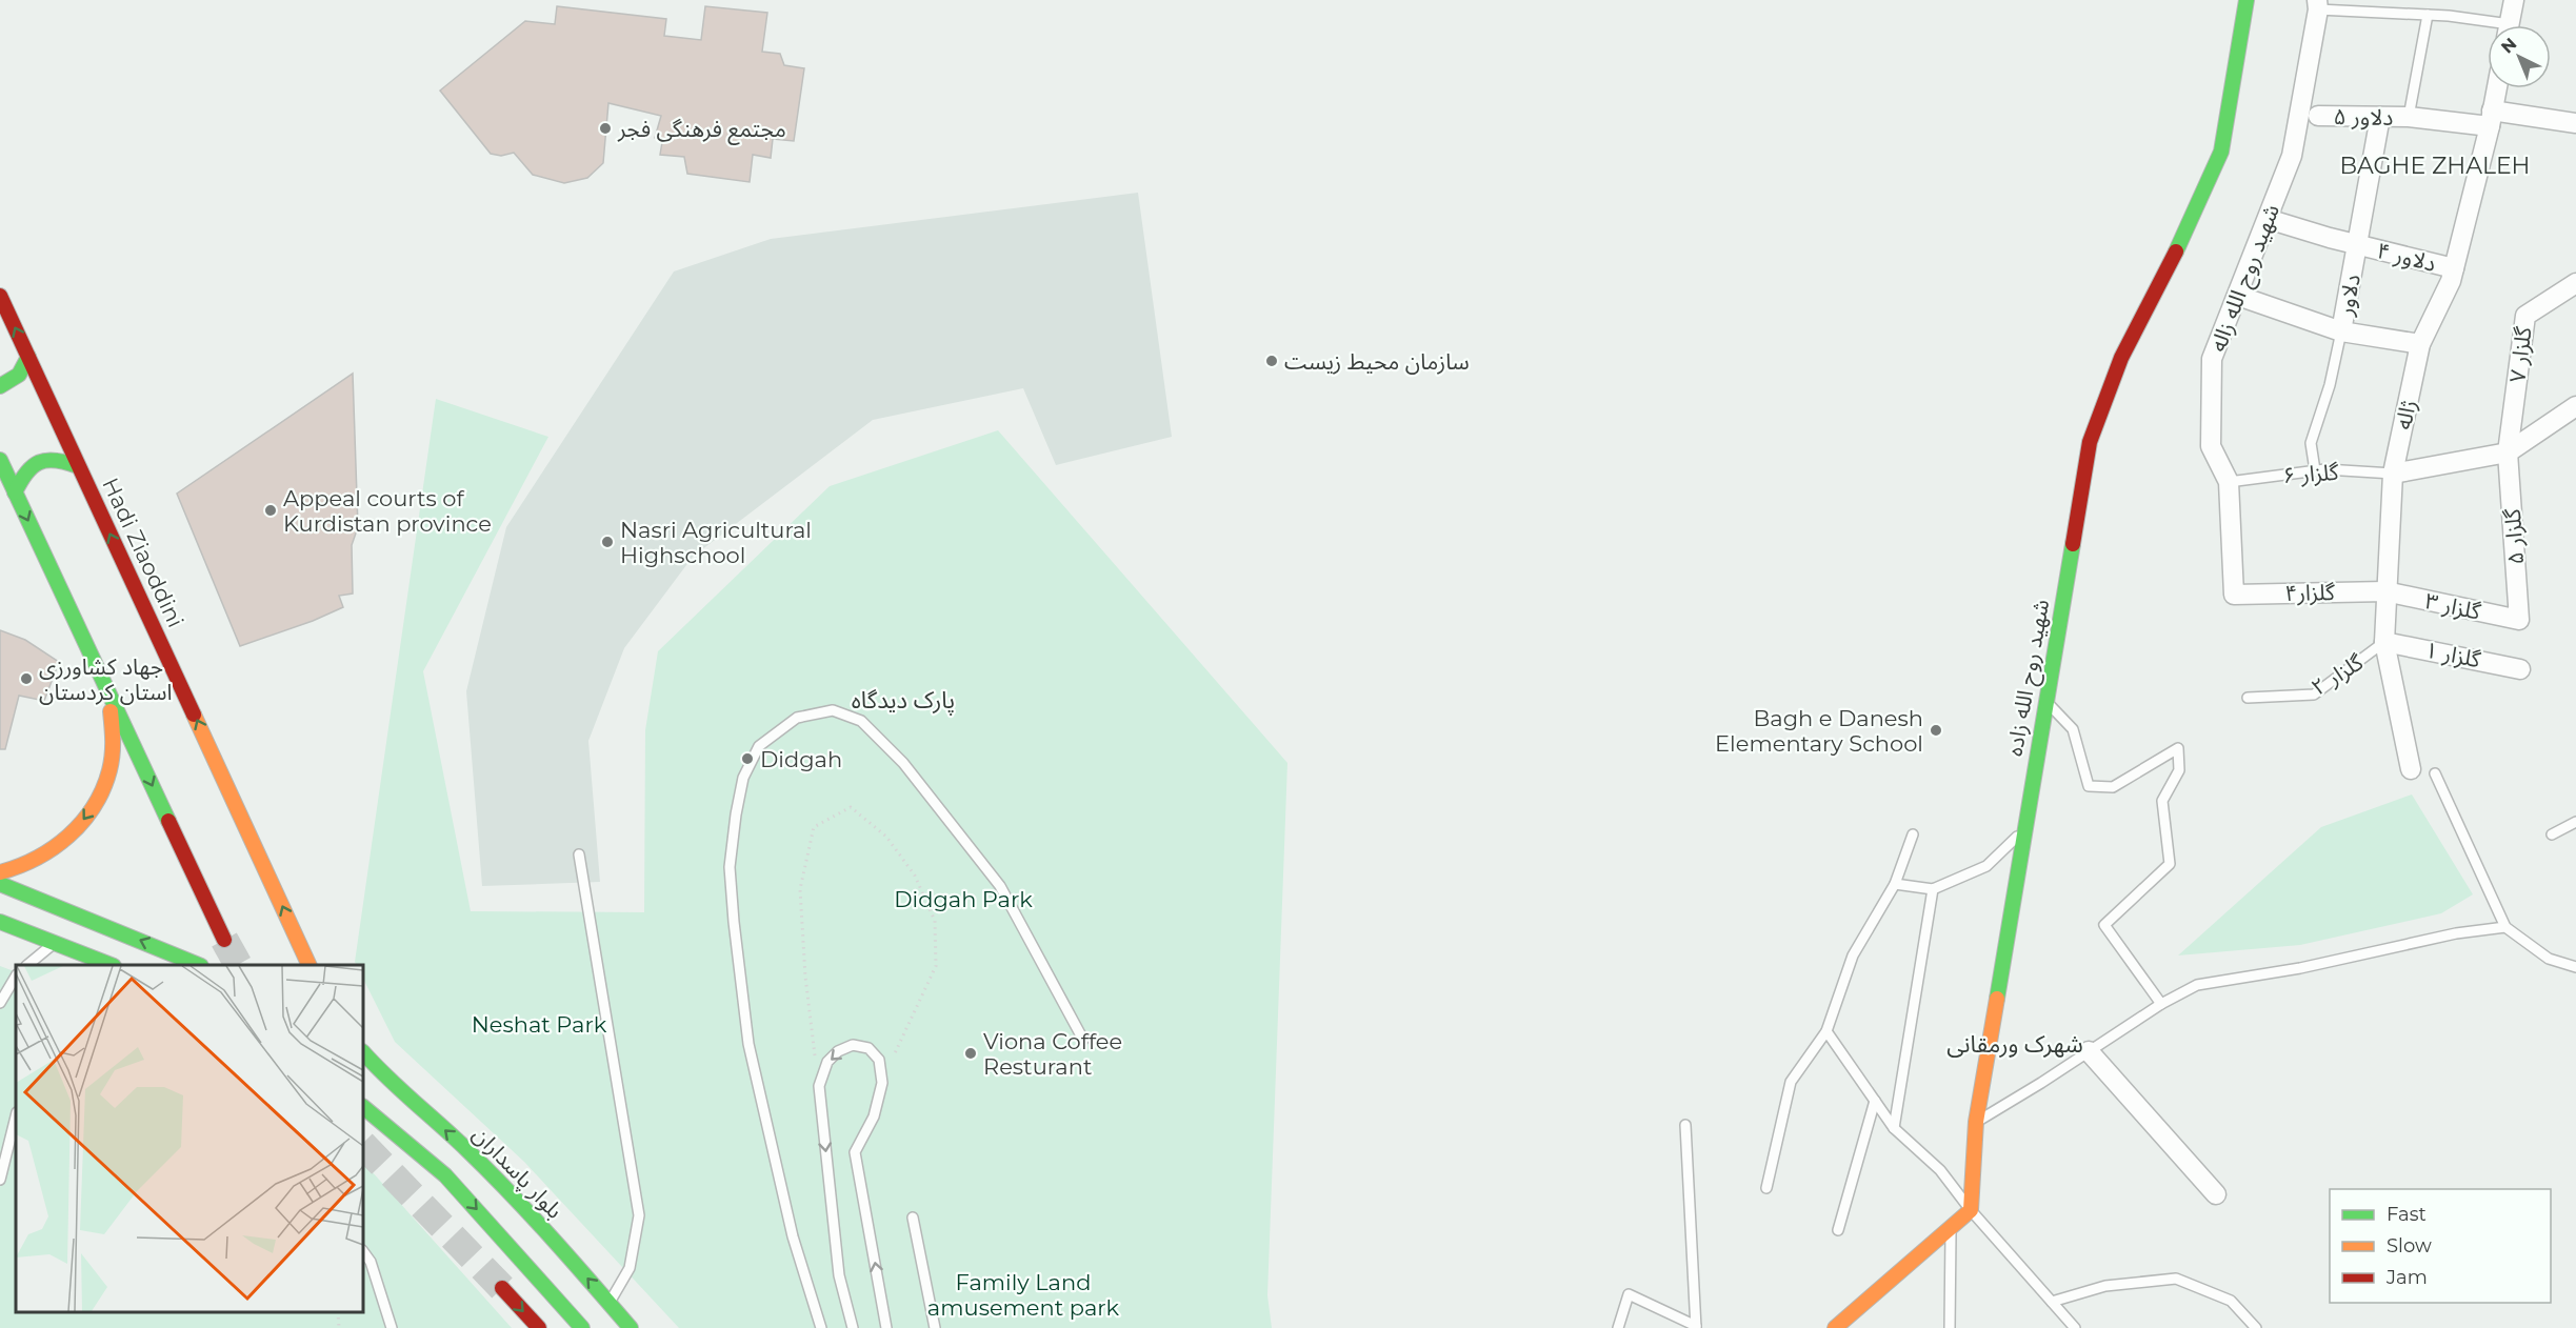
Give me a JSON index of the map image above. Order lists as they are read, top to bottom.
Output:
{
  "streets": {
    "main road": ["Hadi Ziaoddini", "شهید روح الله زاده", "بلوار پاسداران"],
    "street": [
      "دلاور ۵",
      "دلاور ۴",
      "شهید روح الله زاله",
      "دلاور",
      "گلزار ۷",
      "ژاله",
      "گلزار ۵",
      "گلزار۴",
      "گلزار ۳",
      "گلزار ۱"
    ],
    "lane": ["گلزار ۶", "گلزار ۲"]
  },
  "crossings": [
    ["دلاور ۵", "دلاور"],
    ["دلاور ۵", "ژاله"],
    ["دلاور ۴", "شهید روح الله زاله"],
    ["دلاور ۴", "دلاور"],
    ["دلاور ۴", "ژاله"],
    ["شهید روح الله زاله", "گلزار ۶"],
    ["شهید روح الله زاله", "گلزار۴"],
    ["دلاور", "گلزار ۶"],
    ["گلزار ۷", "گلزار ۵"],
    ["ژاله", "گلزار ۶"],
    ["ژاله", "گلزار۴"],
    ["ژاله", "گلزار ۳"],
    ["ژاله", "گلزار ۱"],
    ["ژاله", "گلزار ۲"],
    ["گلزار ۵", "گلزار ۳"],
    ["گلزار۴", "گلزار ۳"],
    ["گلزار ۱", "گلزار ۲"]
  ],
  "districts": ["BAGHE ZHALEH", "پارک دیدگاه", "شهرک ورمقانی"],
  "parks": ["Didgah Park", "Neshat Park", "Family Land amusement park"],
  "places": [
    "مجتمع فرهنگی فجر",
    "سازمان محیط زیست",
    "Appeal courts of Kurdistan province",
    "Nasri Agricultural Highschool",
    "جهاد کشاورزی استان کردستان",
    "Bagh e Danesh Elementary School",
    "Didgah",
    "Viona Coffee Resturant"
  ],
  "legend": ["Fast", "Slow", "Jam"],
  "north": "top left"
}
